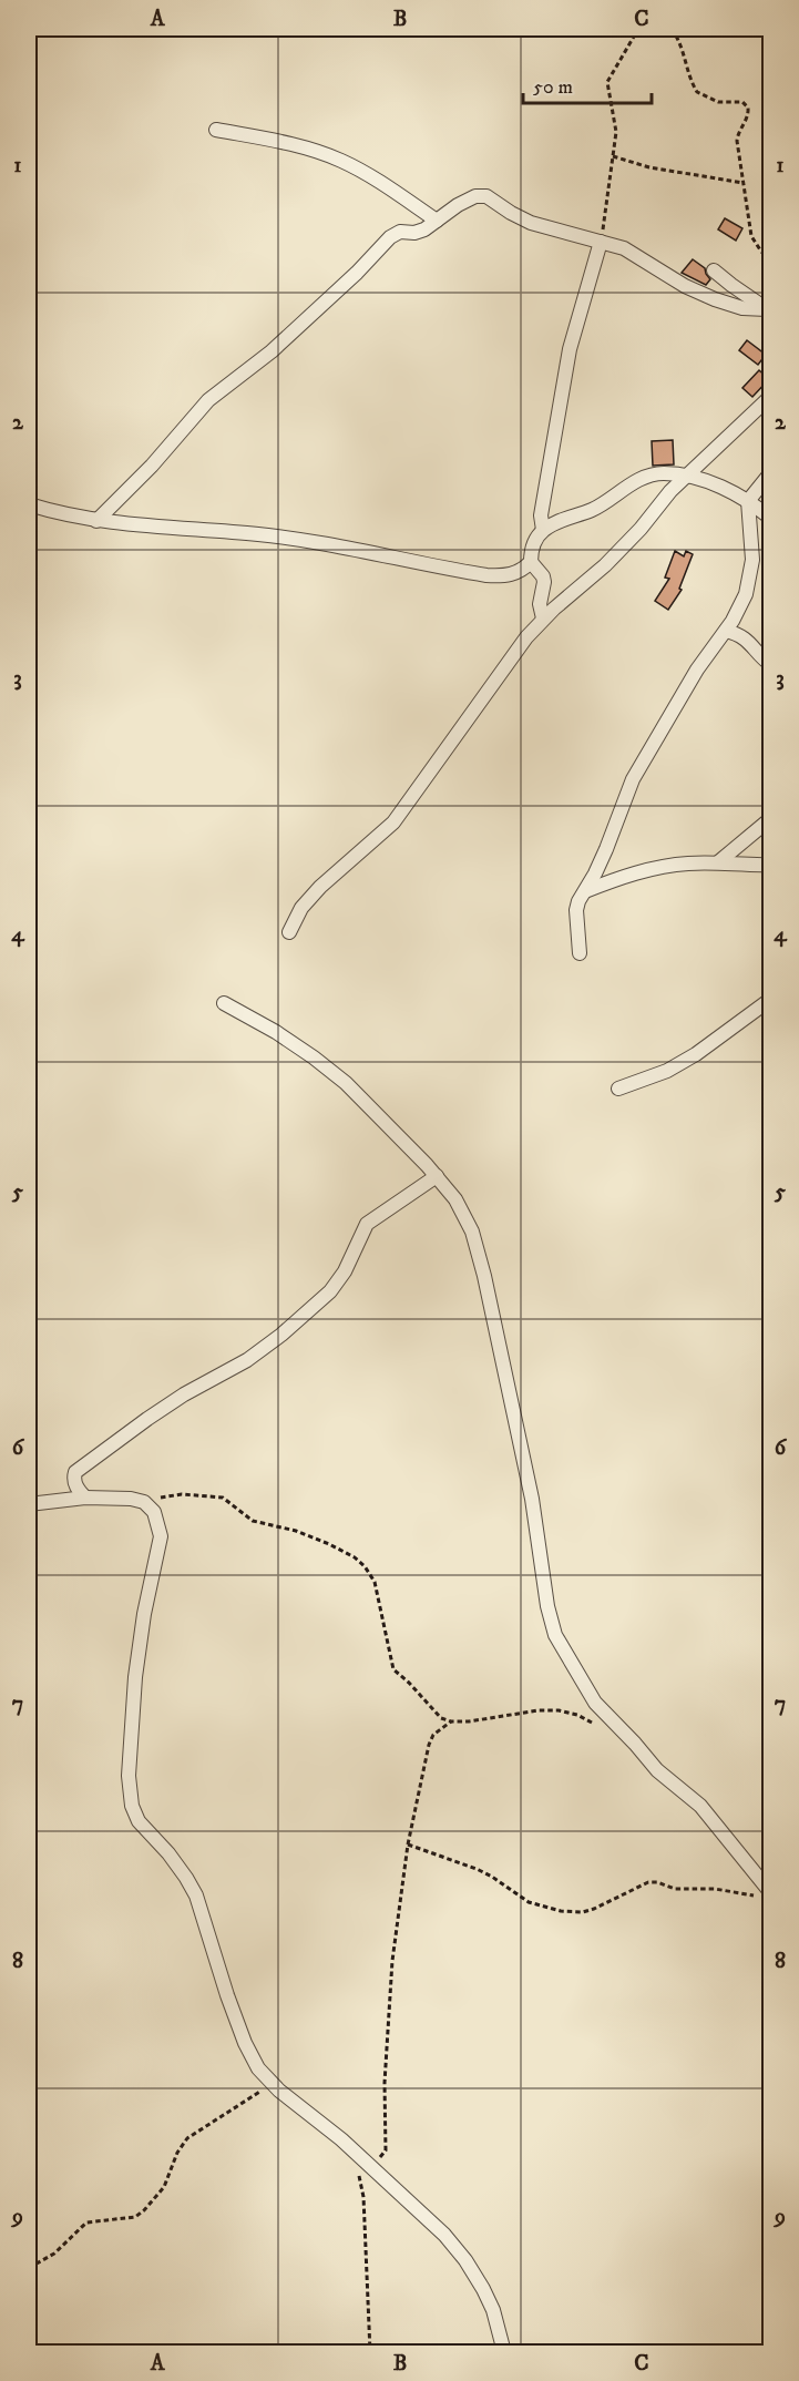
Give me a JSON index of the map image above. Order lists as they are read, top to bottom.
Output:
{
  "scale_bar": "50 m",
  "grid": {
    "columns": ["A", "B", "C"],
    "rows": [
      "1",
      "2",
      "3",
      "4",
      "5",
      "6",
      "7",
      "8",
      "9"
    ]
  }
}
